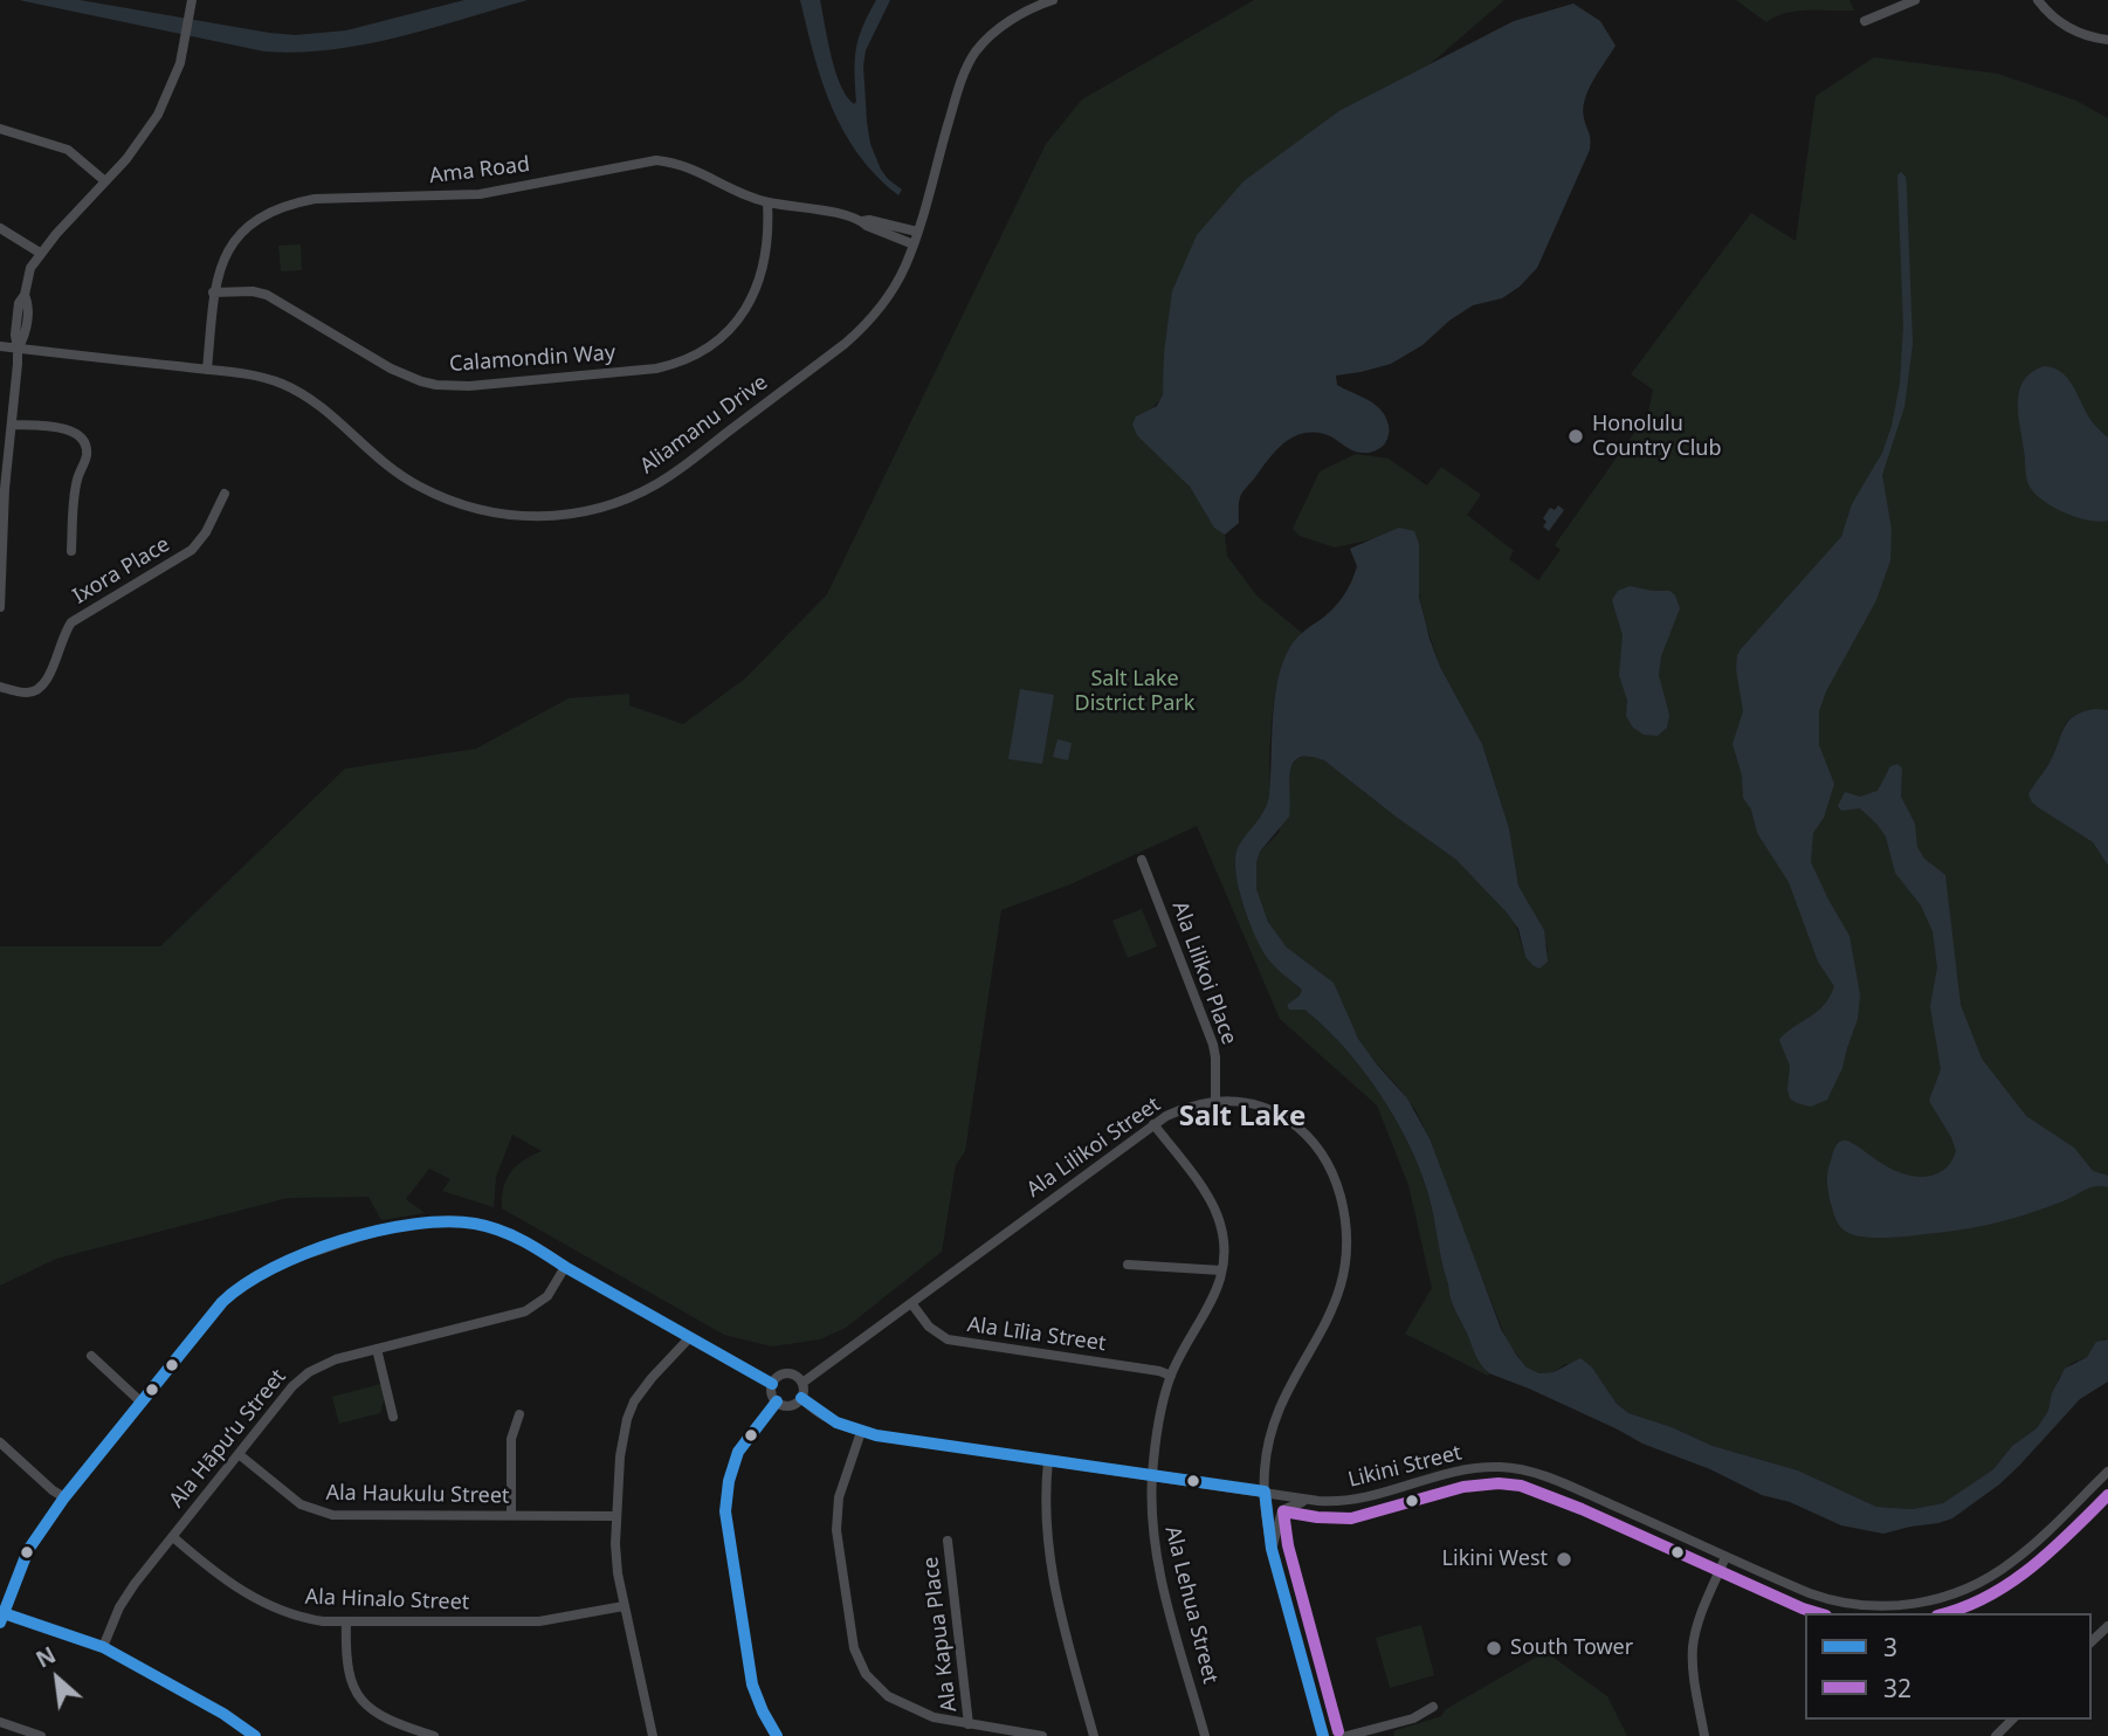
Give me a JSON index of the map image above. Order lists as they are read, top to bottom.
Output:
{
  "streets": {
    "street": [
      "Ama Road",
      "Calamondin Way",
      "Aliamanu Drive",
      "Ixora Place",
      "Ala Lilikoi Place",
      "Ala Lilikoi Street",
      "Ala Līlia Street",
      "Ala Hāpuʻu Street",
      "Likini Street",
      "Ala Haukulu Street",
      "Ala Hinalo Street",
      "Ala Lehua Street",
      "Ala Kapua Place"
    ]
  },
  "crossings": [
    ["Ama Road", "Calamondin Way"],
    ["Ama Road", "Aliamanu Drive"],
    ["Ala Lilikoi Place", "Ala Lilikoi Street"],
    ["Ala Lilikoi Street", "Ala Līlia Street"],
    ["Ala Lilikoi Street", "Likini Street"],
    ["Ala Lilikoi Street", "Ala Lehua Street"],
    ["Ala Līlia Street", "Ala Lehua Street"],
    ["Ala Hāpuʻu Street", "Ala Haukulu Street"],
    ["Ala Hāpuʻu Street", "Ala Hinalo Street"],
    ["Likini Street", "Ala Lehua Street"]
  ],
  "districts": ["Salt Lake"],
  "parks": ["Salt Lake District Park"],
  "places": ["Honolulu Country Club", "Likini West", "South Tower"],
  "lines": ["transit line 3", "transit line 32"],
  "legend": ["3", "32"],
  "north": "top left"
}
